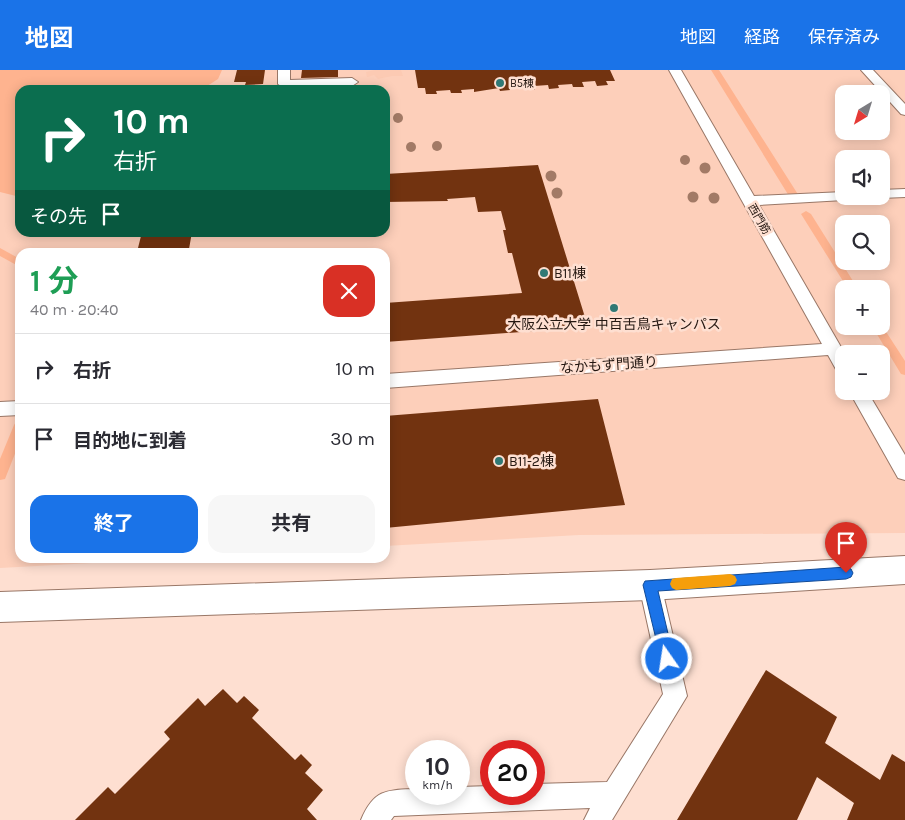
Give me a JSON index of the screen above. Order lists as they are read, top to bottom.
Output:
{
  "streets": {
    "lane": ["西門筋", "なかもず門通り"]
  },
  "crossings": [
    ["西門筋", "なかもず門通り"]
  ],
  "places": [
    "B5棟",
    "B11棟",
    "大阪公立大学 中百舌鳥キャンパス",
    "B11-2棟"
  ],
  "north": "bottom left",
  "page": {
    "header": "地図",
    "nav": ["地図", "経路", "保存済み"],
    "map_buttons": ["+", "−"],
    "turn": ["10 m", "右折"],
    "then": "その先",
    "heading": ["1 分", "40 m · 20:40"],
    "list": [
      {
        "name": "右折",
        "value": "10 m"
      },
      {
        "name": "目的地に到着",
        "value": "30 m"
      }
    ],
    "buttons": ["終了", "共有"],
    "speed": "10 km/h",
    "limit": "20"
  }
}
